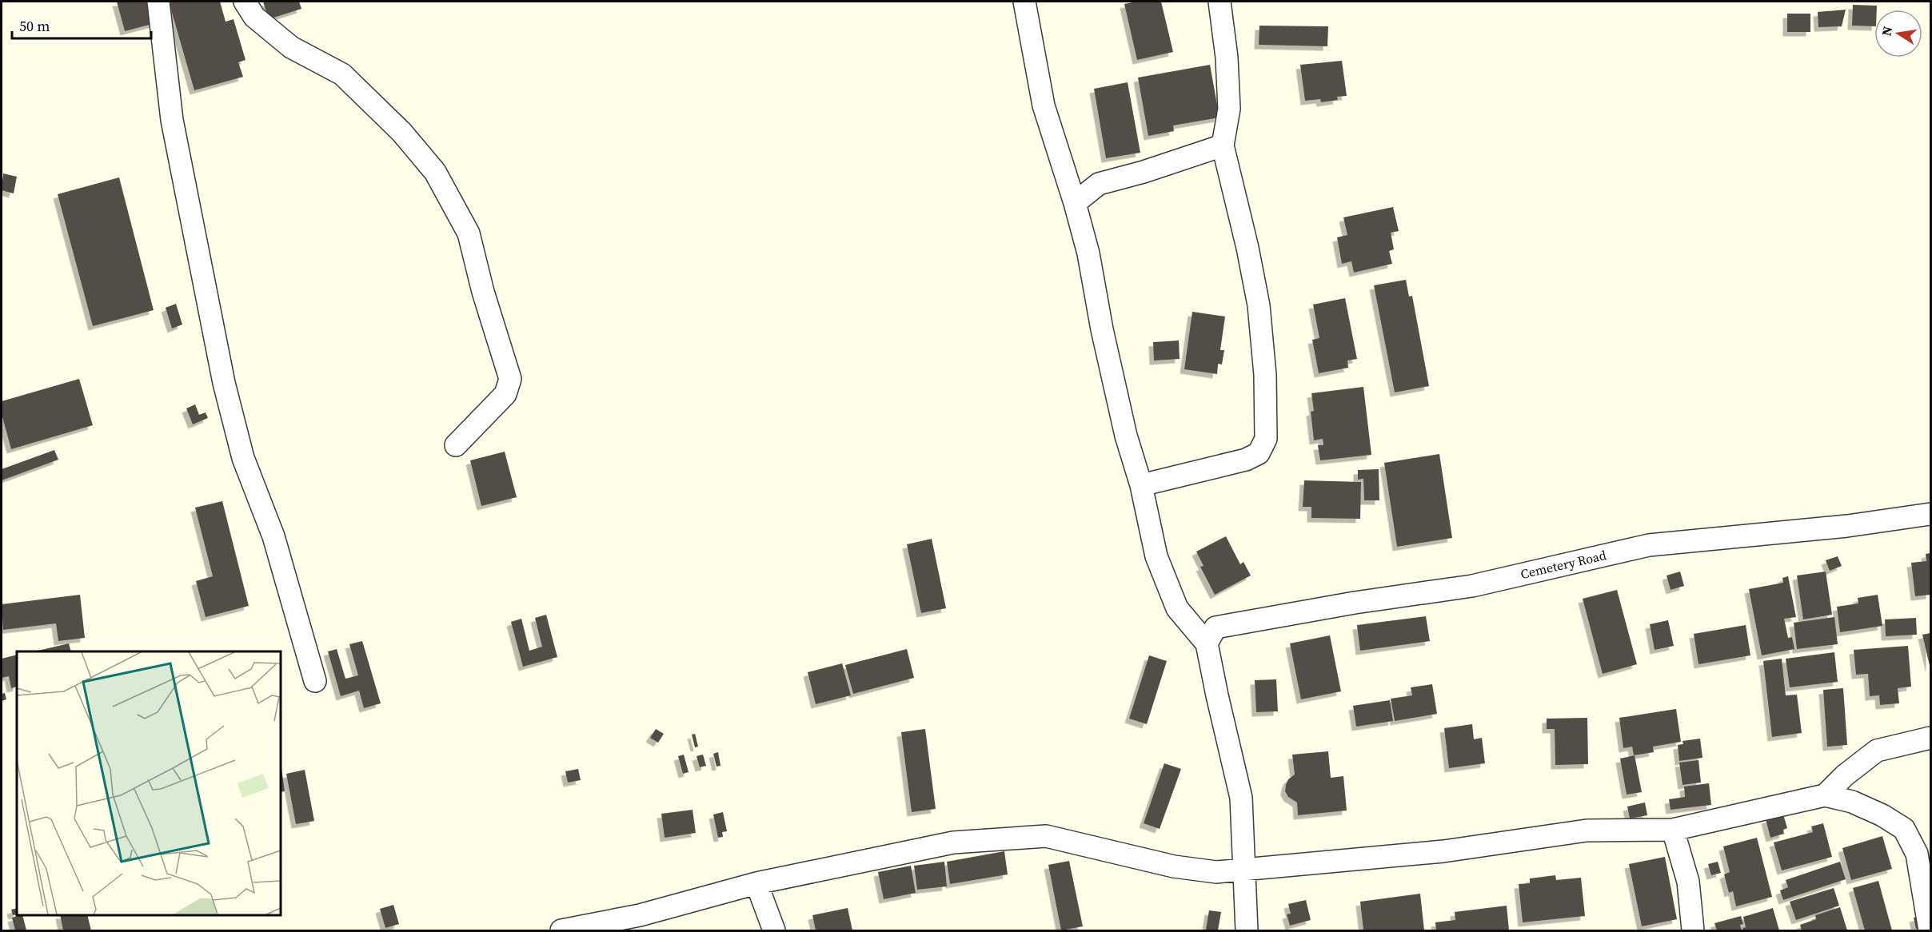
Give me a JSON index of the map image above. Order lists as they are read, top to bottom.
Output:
{
  "streets": {
    "street": ["Cemetery Road"]
  },
  "scale_bar": "50 m",
  "north": "left"
}
